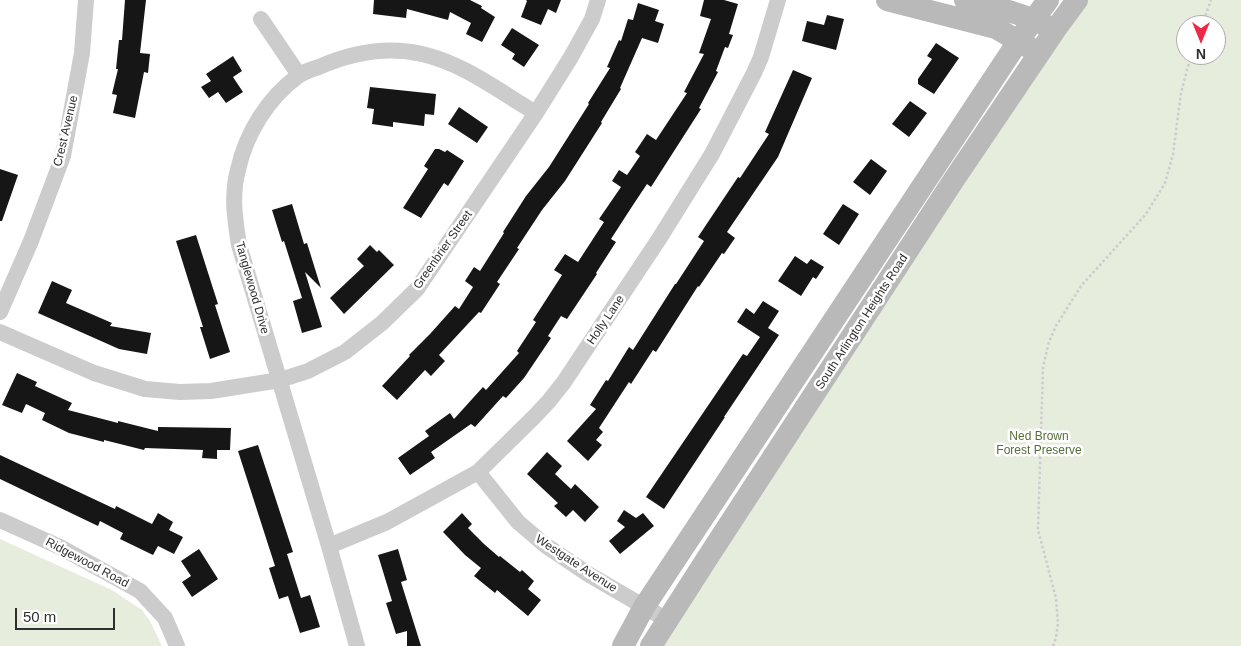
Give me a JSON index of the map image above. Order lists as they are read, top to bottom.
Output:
{
  "streets": {
    "main road": ["South Arlington Heights Road"],
    "street": [
      "Crest Avenue",
      "Greenbrier Street",
      "Tanglewood Drive",
      "Holly Lane",
      "Ridgewood Road",
      "Westgate Avenue"
    ]
  },
  "crossings": [
    ["Greenbrier Street", "Tanglewood Drive"],
    ["Tanglewood Drive", "Holly Lane"],
    ["Holly Lane", "Westgate Avenue"],
    ["South Arlington Heights Road", "Westgate Avenue"]
  ],
  "parks": ["Ned Brown Forest Preserve"],
  "scale_bar": "50 m",
  "north": "bottom"
}
